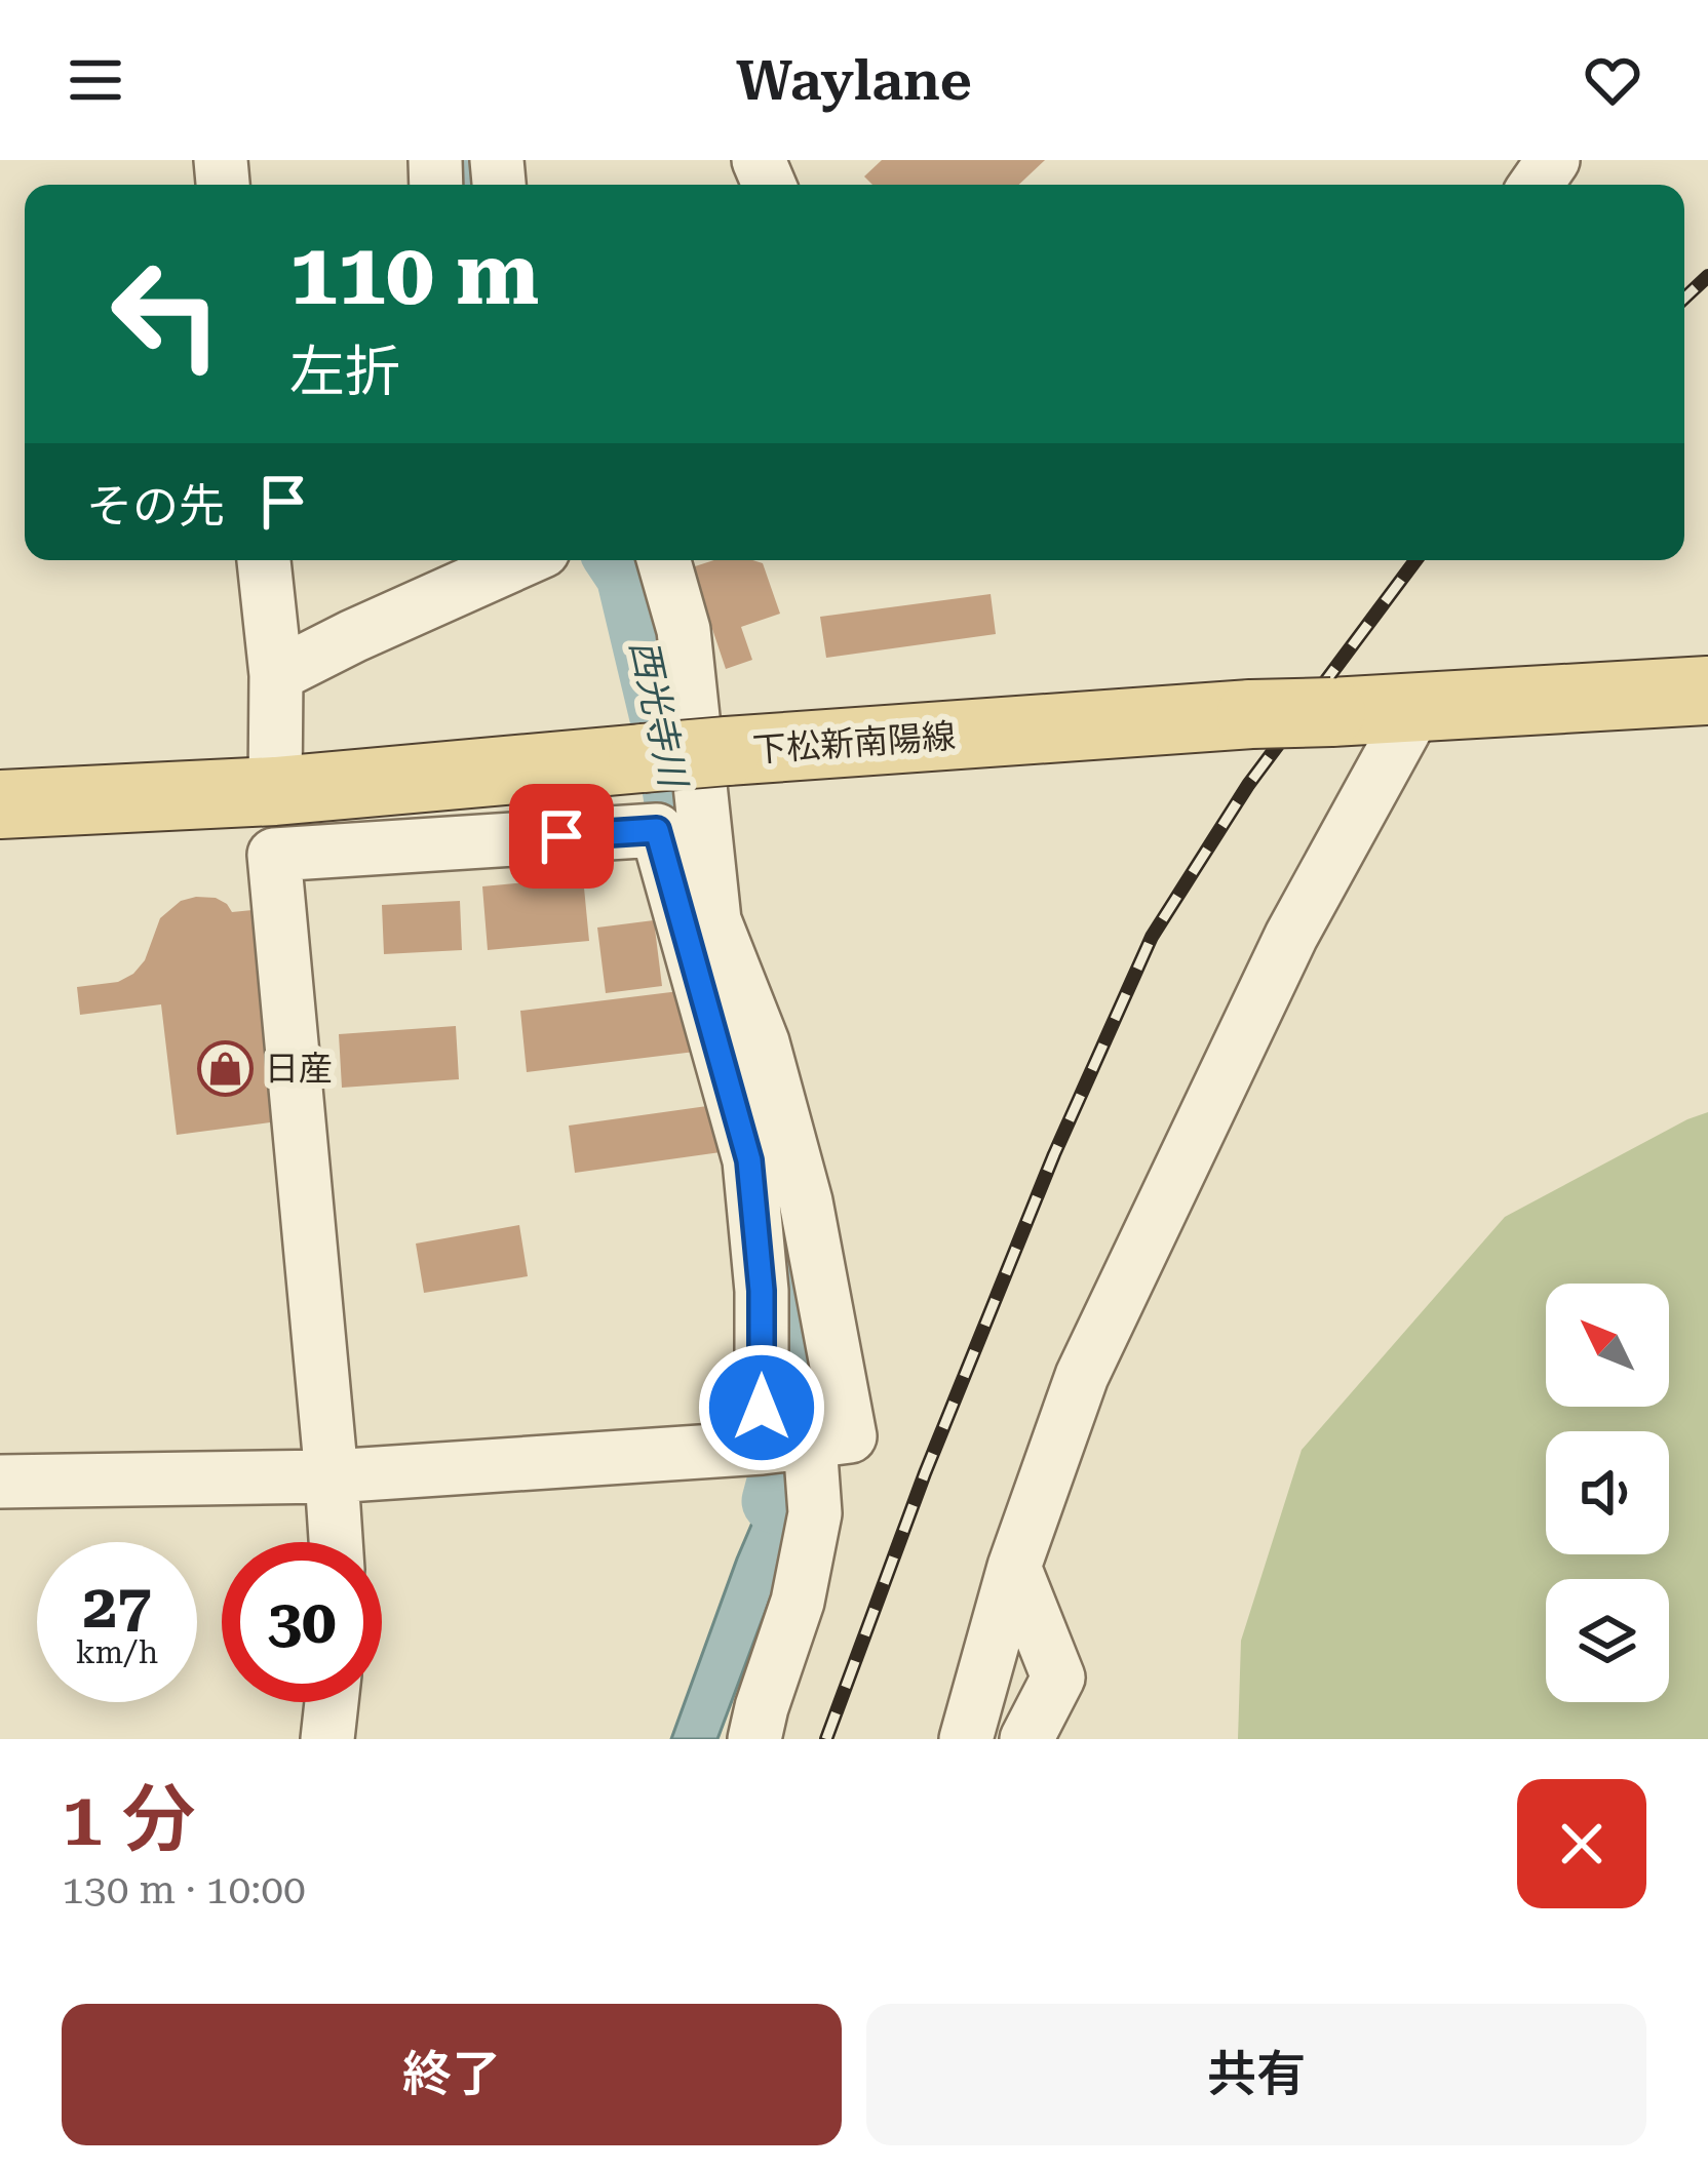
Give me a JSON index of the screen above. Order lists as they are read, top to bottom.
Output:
{
  "streets": {
    "main road": ["下松新南陽線"]
  },
  "water": ["西光寺川"],
  "places": {
    "shop": ["日産"]
  },
  "north": "top left",
  "page": {
    "header": "Waylane",
    "turn": ["110 m", "左折"],
    "then": "その先",
    "speed": "27 km/h",
    "limit": "30",
    "heading": ["1 分", "130 m · 10:00"],
    "buttons": ["終了", "共有"]
  }
}
